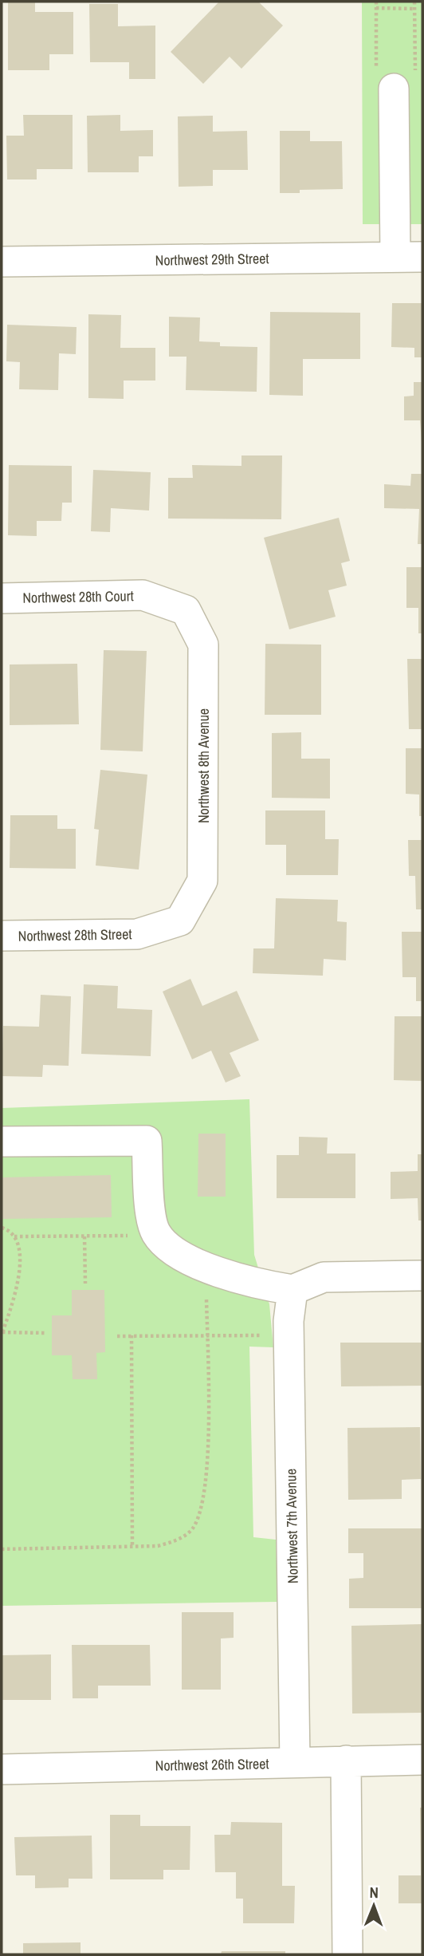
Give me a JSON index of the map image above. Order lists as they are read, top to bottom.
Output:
{
  "streets": {
    "street": [
      "Northwest 29th Street",
      "Northwest 28th Court",
      "Northwest 8th Avenue",
      "Northwest 28th Street",
      "Northwest 7th Avenue",
      "Northwest 26th Street"
    ]
  },
  "crossings": [
    ["Northwest 28th Court", "Northwest 8th Avenue"],
    ["Northwest 8th Avenue", "Northwest 28th Street"],
    ["Northwest 7th Avenue", "Northwest 26th Street"]
  ],
  "north": "top"
}
